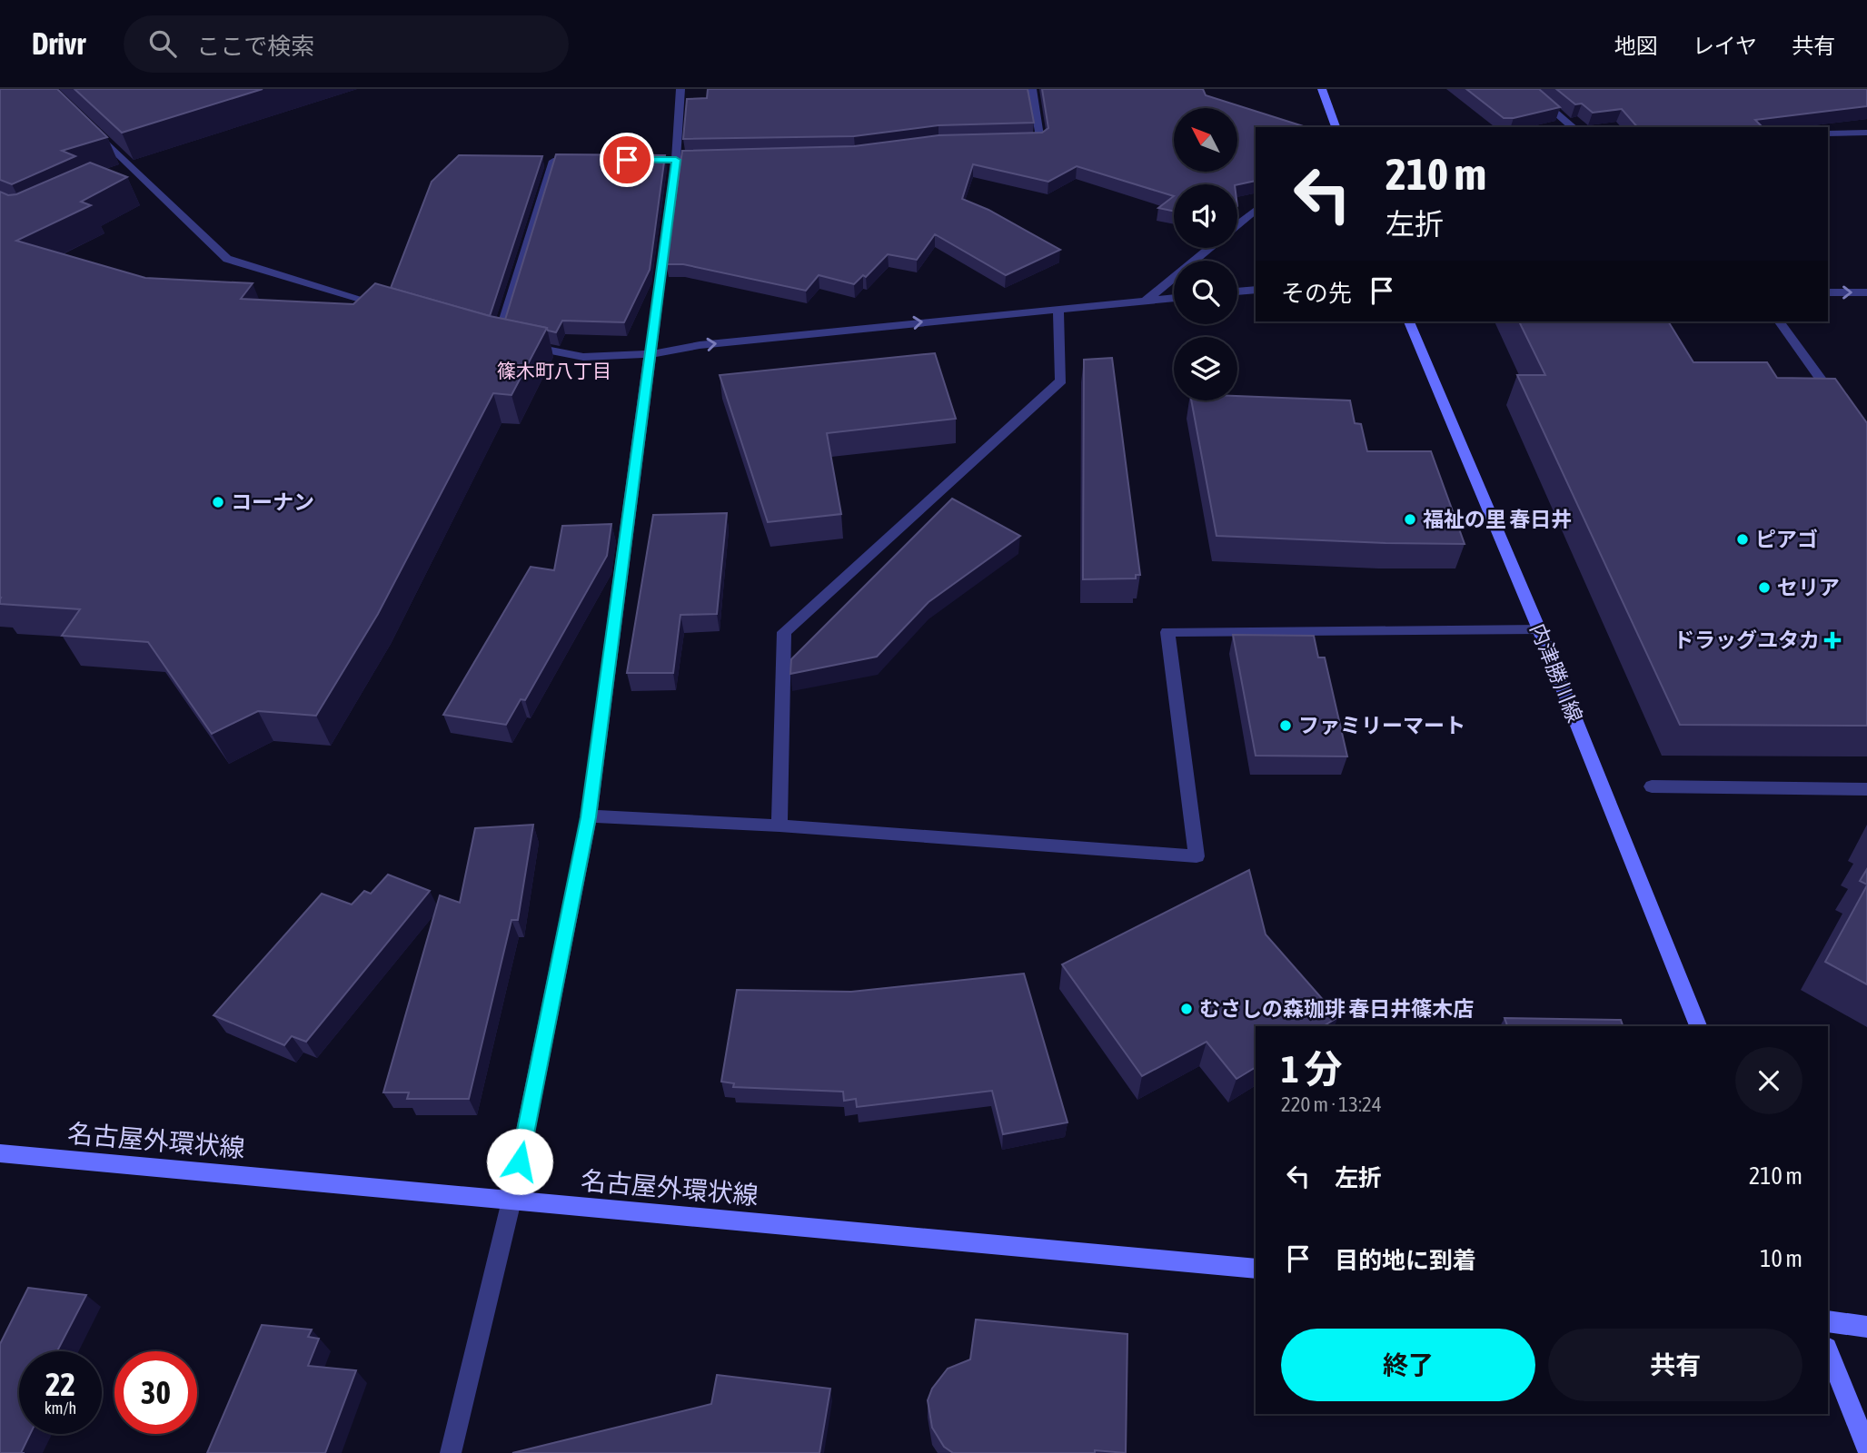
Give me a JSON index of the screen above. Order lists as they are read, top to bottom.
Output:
{
  "streets": {
    "main road": ["内津勝川線", "名古屋外環状線"]
  },
  "districts": ["篠木町八丁目"],
  "places": {
    "other": [
      "コーナン",
      "福祉の里 春日井",
      "ピアゴ",
      "セリア",
      "ファミリーマート",
      "むさしの森珈琲 春日井篠木店"
    ],
    "health": ["ドラッグユタカ"]
  },
  "north": "top left",
  "page": {
    "header": "Drivr",
    "search": "ここで検索",
    "nav": ["地図", "レイヤ", "共有"],
    "turn": ["210 m", "左折"],
    "then": "その先",
    "heading": ["1 分", "220 m · 13:24"],
    "list": [
      {
        "name": "左折",
        "value": "210 m"
      },
      {
        "name": "目的地に到着",
        "value": "10 m"
      }
    ],
    "buttons": ["終了", "共有"],
    "speed": "22 km/h",
    "limit": "30"
  }
}
